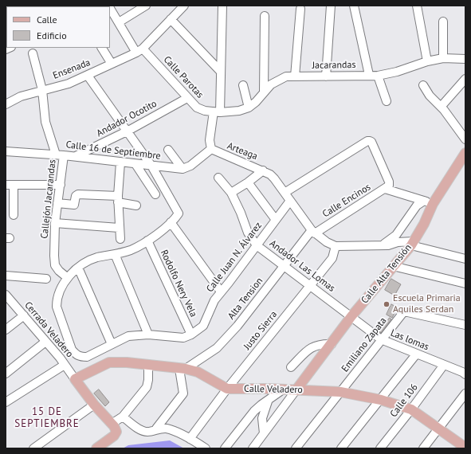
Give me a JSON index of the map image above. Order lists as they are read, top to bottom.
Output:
{
  "streets": {
    "main road": ["Calle Alta Tensión", "Calle Veladero"],
    "street": [
      "Jacarandas",
      "Ensenada",
      "Calle Parotas",
      "Andador Ocotito",
      "Calle 16 de Septiembre",
      "Arteaga",
      "Callejón Jacarandas",
      "Calle Encinos",
      "Calle Juan N. Álvarez",
      "Andador Las Lomas",
      "Rodolfo Nery Vela",
      "Alta Tension",
      "Cerrada Veladero",
      "Justo Sierra",
      "Las lomas",
      "Emiliano Zapata",
      "Calle 106"
    ]
  },
  "crossings": [
    ["Jacarandas", "Calle Parotas"],
    ["Jacarandas", "Arteaga"],
    ["Ensenada", "Calle Parotas"],
    ["Ensenada", "Callejón Jacarandas"],
    ["Calle Parotas", "Andador Ocotito"],
    ["Calle Parotas", "Arteaga"],
    ["Andador Ocotito", "Calle 16 de Septiembre"],
    ["Calle 16 de Septiembre", "Callejón Jacarandas"],
    ["Arteaga", "Calle Encinos"],
    ["Arteaga", "Calle Juan N. Álvarez"],
    ["Arteaga", "Alta Tension"],
    ["Arteaga", "Justo Sierra"],
    ["Calle Encinos", "Alta Tension"],
    ["Calle Juan N. Álvarez", "Andador Las Lomas"],
    ["Calle Juan N. Álvarez", "Rodolfo Nery Vela"],
    ["Andador Las Lomas", "Calle Alta Tensión"],
    ["Andador Las Lomas", "Alta Tension"],
    ["Andador Las Lomas", "Justo Sierra"],
    ["Andador Las Lomas", "Las lomas"],
    ["Calle Alta Tensión", "Las lomas"],
    ["Calle Alta Tensión", "Calle Veladero"],
    ["Alta Tension", "Calle Veladero"],
    ["Cerrada Veladero", "Calle Veladero"],
    ["Justo Sierra", "Calle Veladero"],
    ["Las lomas", "Emiliano Zapata"],
    ["Las lomas", "Calle 106"],
    ["Emiliano Zapata", "Calle Veladero"],
    ["Calle Veladero", "Calle 106"]
  ],
  "districts": ["15 DE SEPTIEMBRE"],
  "places": ["Escuela Primaria Aquiles Serdan"],
  "legend": ["Calle", "Edificio"]
}
